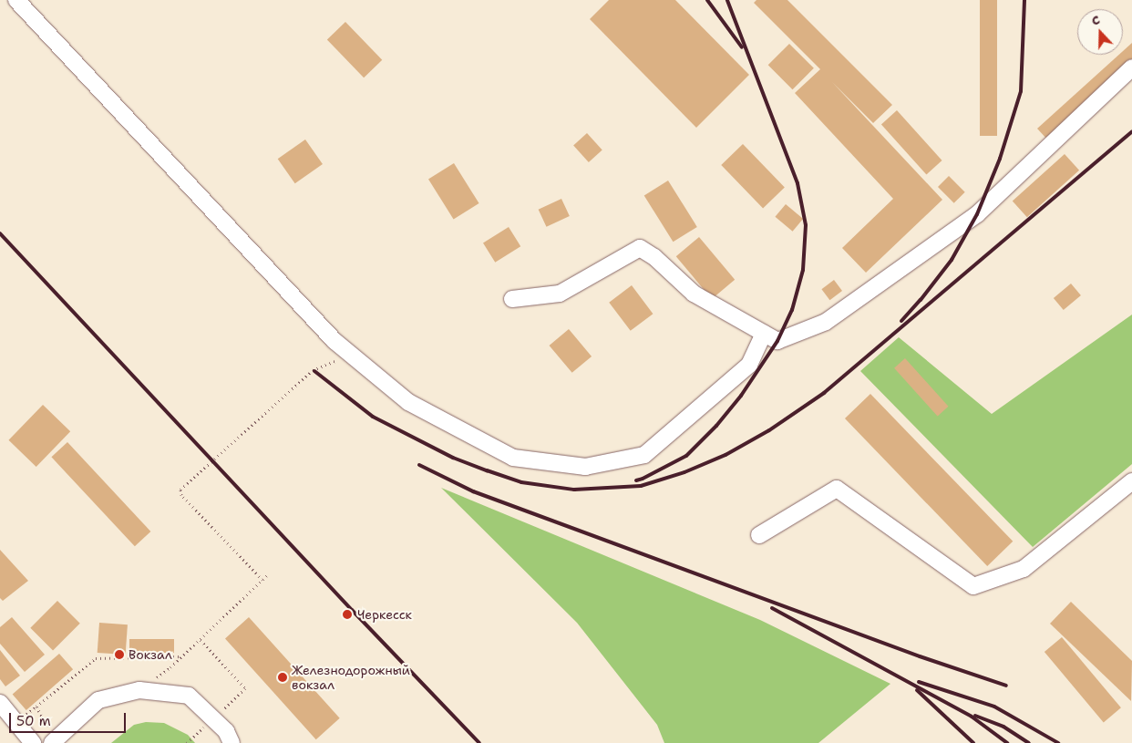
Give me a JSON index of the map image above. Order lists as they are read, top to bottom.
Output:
{
  "places": ["Черкесск", "Вокзал", "Железнодорожный вокзал"],
  "scale_bar": "50 m",
  "north": "top"
}
